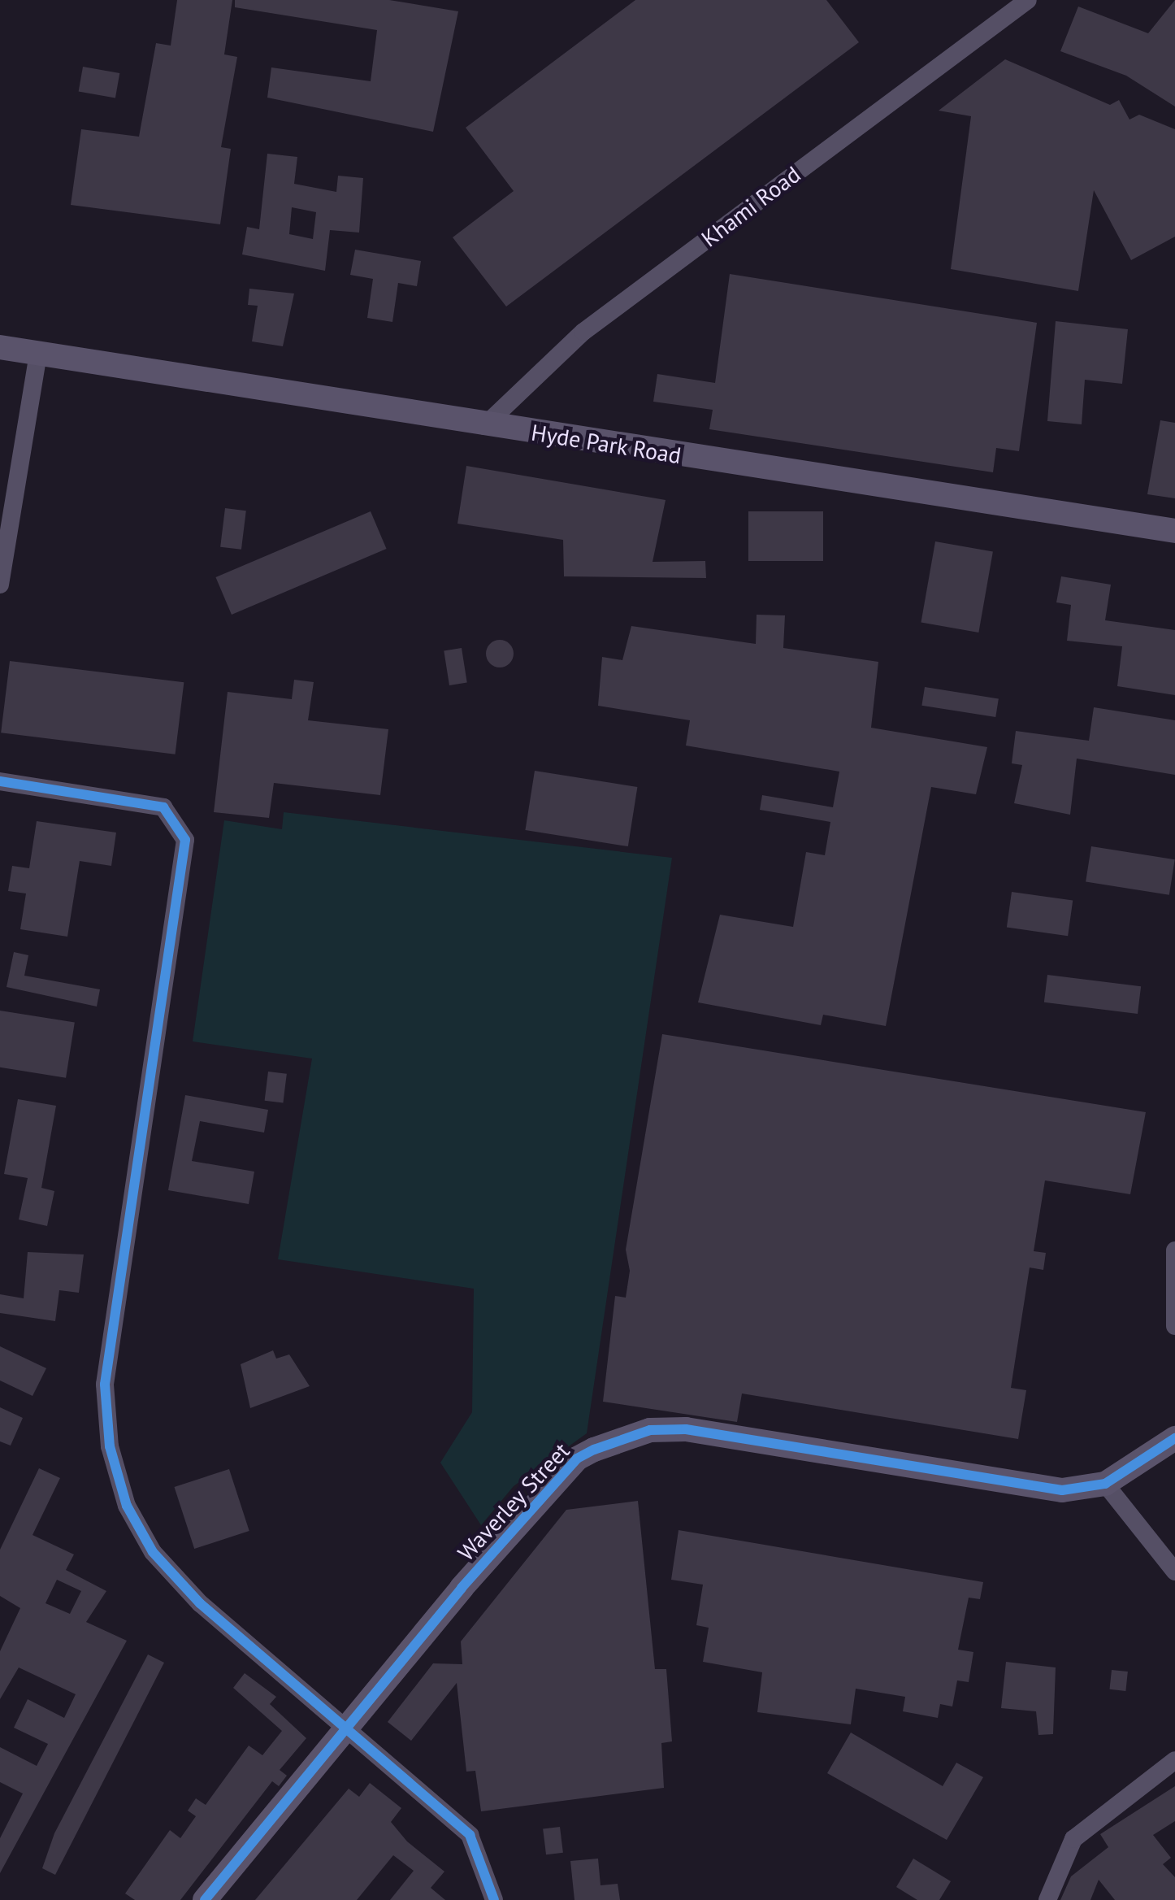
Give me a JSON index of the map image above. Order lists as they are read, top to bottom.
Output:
{
  "streets": {
    "street": ["Khami Road", "Hyde Park Road", "Waverley Street"]
  },
  "crossings": [
    ["Khami Road", "Hyde Park Road"]
  ]
}
